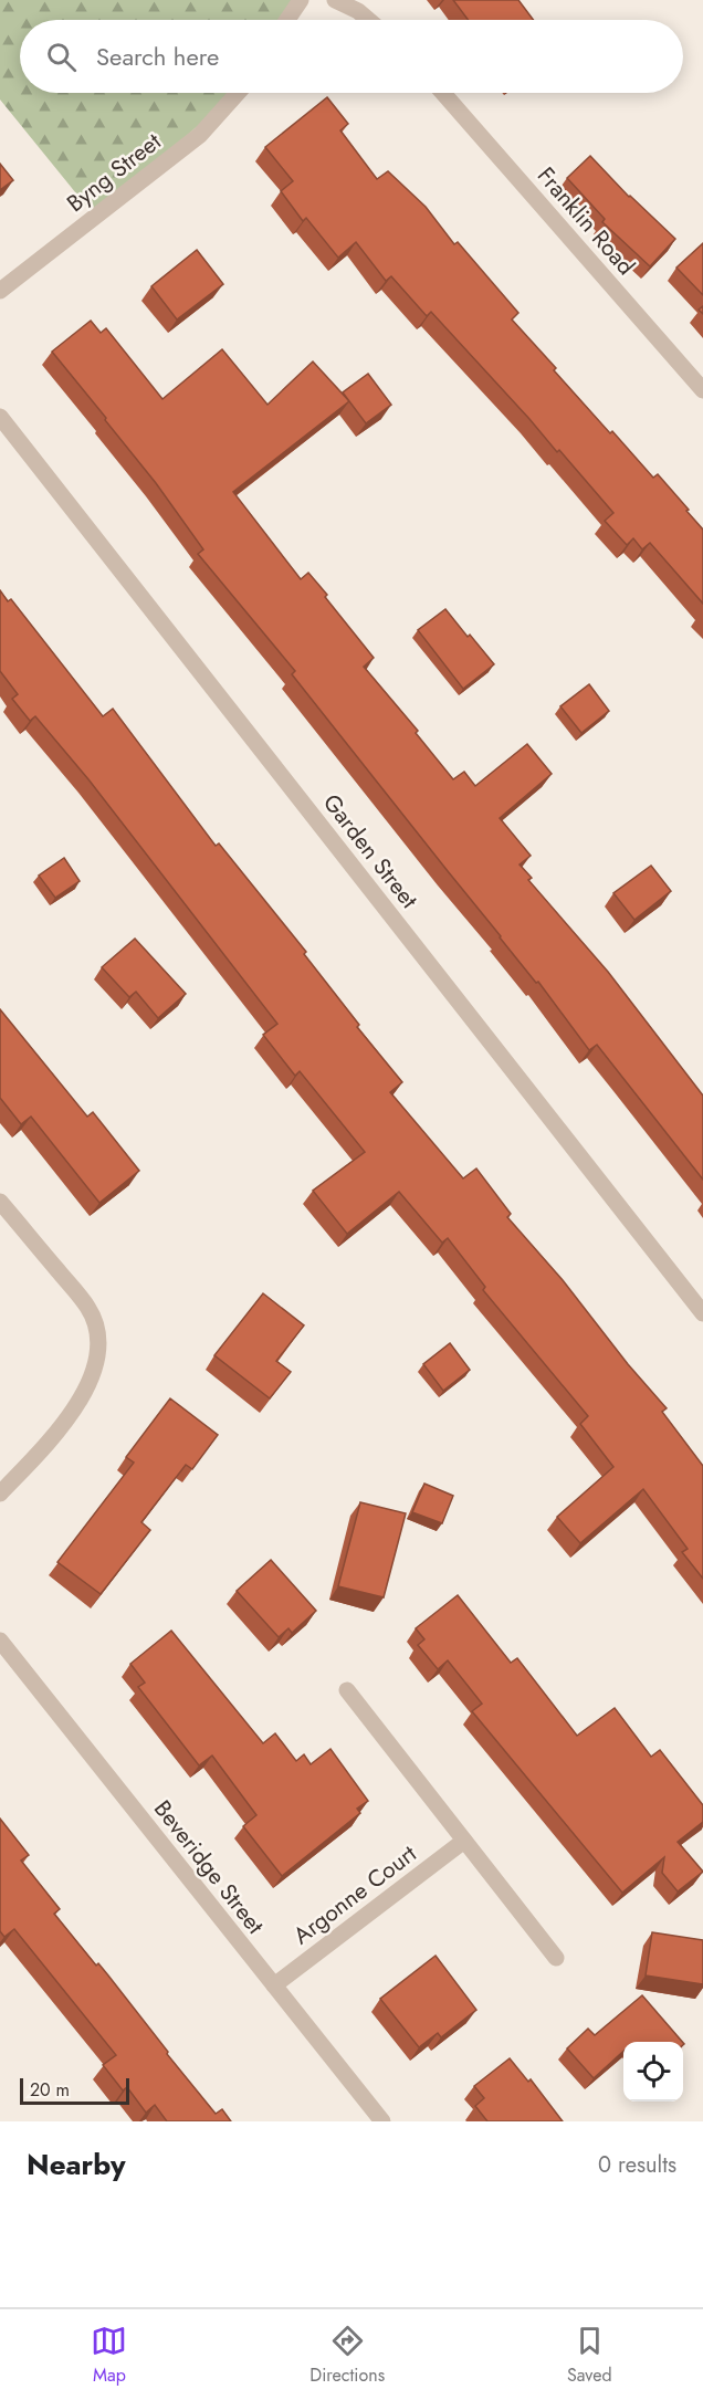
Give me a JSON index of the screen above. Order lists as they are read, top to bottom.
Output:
{
  "streets": {
    "street": [
      "Byng Street",
      "Franklin Road",
      "Garden Street",
      "Beveridge Street",
      "Argonne Court"
    ]
  },
  "crossings": [
    ["Beveridge Street", "Argonne Court"]
  ],
  "scale_bar": "20 m",
  "page": {
    "search": "Search here",
    "scale": "20 m",
    "heading": ["Nearby", "0 results"],
    "nav": ["Map", "Directions", "Saved"]
  }
}
